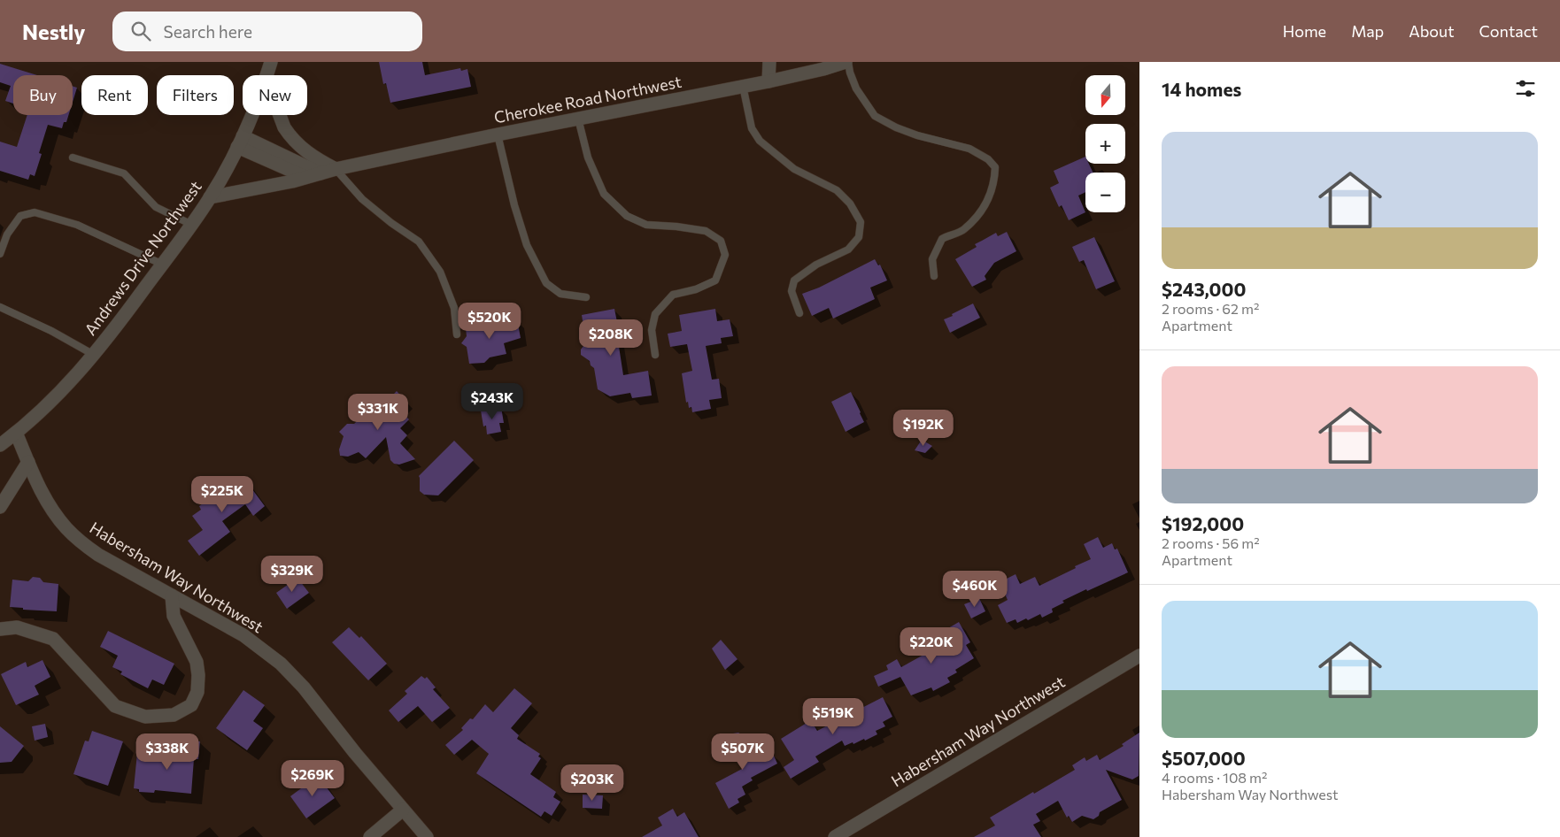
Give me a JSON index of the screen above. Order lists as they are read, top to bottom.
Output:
{
  "streets": {
    "street": ["Cherokee Road Northwest", "Andrews Drive Northwest", "Habersham Way Northwest"]
  },
  "crossings": [
    ["Cherokee Road Northwest", "Andrews Drive Northwest"],
    ["Andrews Drive Northwest", "Habersham Way Northwest"]
  ],
  "north": "bottom",
  "page": {
    "header": "Nestly",
    "search": "Search here",
    "nav": [
      "Home",
      "Map",
      "About",
      "Contact"
    ],
    "heading": "14 homes",
    "map_buttons": ["+", "−"],
    "chip": [
      "Buy",
      "Rent",
      "Filters",
      "New"
    ],
    "list": [
      {
        "name": "$243,000",
        "note": "2 rooms · 62 m² · Apartment"
      },
      {
        "name": "$192,000",
        "note": "2 rooms · 56 m² · Apartment"
      },
      {
        "name": "$507,000",
        "note": "4 rooms · 108 m² · Habersham Way Northwest"
      }
    ],
    "price": [
      "$520K",
      "$208K",
      "$243K",
      "$331K",
      "$192K",
      "$225K",
      "$329K",
      "$460K",
      "$220K",
      "$519K",
      "$338K",
      "$507K",
      "$269K",
      "$203K"
    ]
  }
}
